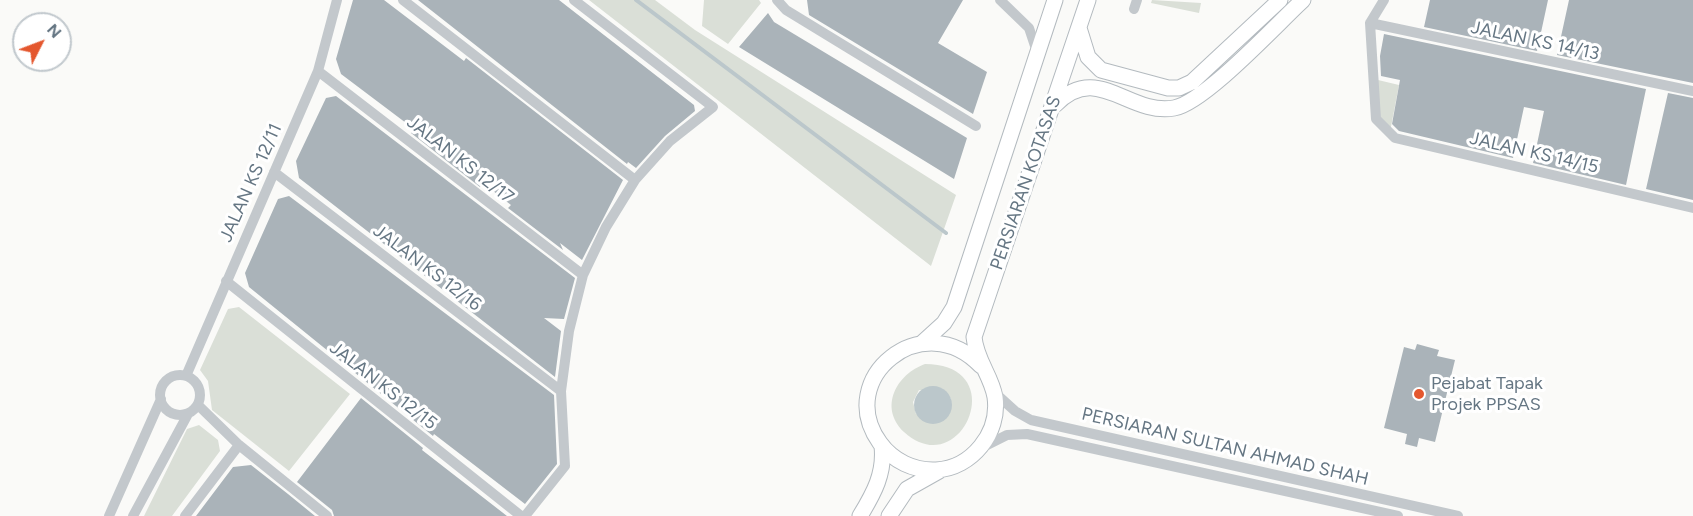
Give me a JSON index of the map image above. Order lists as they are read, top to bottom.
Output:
{
  "streets": {
    "main road": ["PERSIARAN KOTASAS"],
    "street": [
      "JALAN KS 14/13",
      "JALAN KS 14/15",
      "JALAN KS 12/17",
      "JALAN KS 12/11",
      "JALAN KS 12/16",
      "JALAN KS 12/15",
      "PERSIARAN SULTAN AHMAD SHAH"
    ]
  },
  "crossings": [
    ["JALAN KS 14/13", "JALAN KS 14/15"],
    ["JALAN KS 12/17", "JALAN KS 12/11"],
    ["JALAN KS 12/11", "JALAN KS 12/16"],
    ["JALAN KS 12/11", "JALAN KS 12/15"],
    ["PERSIARAN KOTASAS", "PERSIARAN SULTAN AHMAD SHAH"]
  ],
  "places": ["Pejabat Tapak Projek PPSAS"],
  "north": "top right"
}
